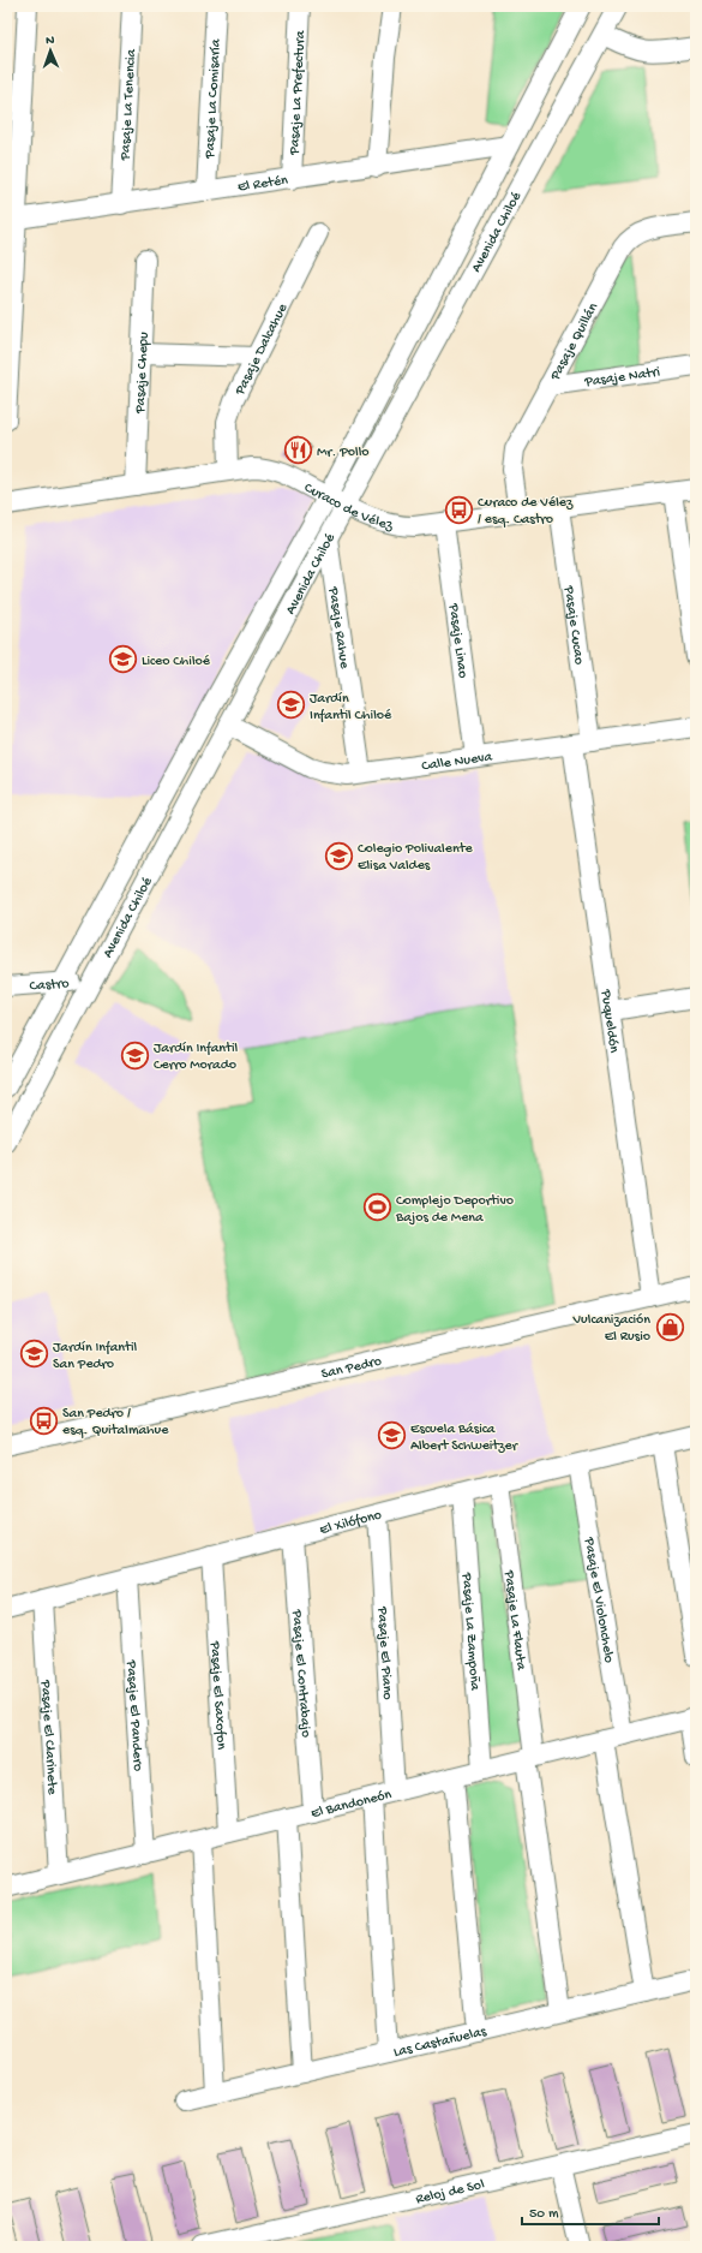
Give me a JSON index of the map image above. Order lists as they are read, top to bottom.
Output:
{
  "streets": {
    "street": [
      "Pasaje La Prefectura",
      "Pasaje La Comisaría",
      "Pasaje La Tenencia",
      "El Retén",
      "Avenida Chiloé",
      "Pasaje Quillán",
      "Pasaje Dalcahue",
      "Pasaje Chepu",
      "Pasaje Natri",
      "Curaco de Vélez",
      "Pasaje Cucao",
      "Pasaje Rahue",
      "Pasaje Linao",
      "Calle Nueva",
      "Castro",
      "Puqueldón",
      "San Pedro",
      "El Xilófono",
      "Pasaje El Violonchelo",
      "Pasaje La Flauta",
      "Pasaje La Zampoña",
      "Pasaje El Piano",
      "Pasaje El Contrabajo",
      "Pasaje El Saxofon",
      "Pasaje El Pandero",
      "Pasaje El Clarinete",
      "El Bandoneón",
      "Las Castañuelas",
      "Reloj de Sol"
    ]
  },
  "crossings": [
    ["Pasaje La Prefectura", "El Retén"],
    ["Pasaje La Comisaría", "El Retén"],
    ["Pasaje La Tenencia", "El Retén"],
    ["El Retén", "Avenida Chiloé"],
    ["Avenida Chiloé", "Curaco de Vélez"],
    ["Avenida Chiloé", "Pasaje Rahue"],
    ["Avenida Chiloé", "Calle Nueva"],
    ["Avenida Chiloé", "Castro"],
    ["Pasaje Quillán", "Pasaje Natri"],
    ["Pasaje Quillán", "Curaco de Vélez"],
    ["Pasaje Dalcahue", "Curaco de Vélez"],
    ["Pasaje Chepu", "Curaco de Vélez"],
    ["Curaco de Vélez", "Pasaje Cucao"],
    ["Curaco de Vélez", "Pasaje Linao"],
    ["Pasaje Cucao", "Calle Nueva"],
    ["Pasaje Cucao", "Puqueldón"],
    ["Pasaje Rahue", "Calle Nueva"],
    ["Pasaje Linao", "Calle Nueva"],
    ["Calle Nueva", "Puqueldón"],
    ["Puqueldón", "San Pedro"],
    ["El Xilófono", "Pasaje El Violonchelo"],
    ["El Xilófono", "Pasaje La Flauta"],
    ["El Xilófono", "Pasaje La Zampoña"],
    ["El Xilófono", "Pasaje El Piano"],
    ["El Xilófono", "Pasaje El Contrabajo"],
    ["El Xilófono", "Pasaje El Saxofon"],
    ["El Xilófono", "Pasaje El Pandero"],
    ["El Xilófono", "Pasaje El Clarinete"],
    ["Pasaje El Violonchelo", "El Bandoneón"],
    ["Pasaje La Flauta", "El Bandoneón"],
    ["Pasaje La Flauta", "Las Castañuelas"],
    ["Pasaje La Zampoña", "El Bandoneón"],
    ["Pasaje El Piano", "El Bandoneón"],
    ["Pasaje El Contrabajo", "El Bandoneón"],
    ["Pasaje El Saxofon", "El Bandoneón"],
    ["Pasaje El Pandero", "El Bandoneón"],
    ["Pasaje El Clarinete", "El Bandoneón"]
  ],
  "places": {
    "restaurant": ["Mr. Pollo"],
    "bus stop": ["Curaco de Vélez / esq. Castro", "San Pedro / esq. Quitalmahue"],
    "school or university": [
      "Liceo Chiloé",
      "Jardín Infantil Chiloé",
      "Colegio Polivalente Elisa Valdes",
      "Jardín Infantil Cerro Morado",
      "Jardín Infantil San Pedro",
      "Escuela Básica Albert Schweitzer"
    ],
    "sports": ["Complejo Deportivo Bajos de Mena"],
    "shop": ["Vulcanización El Rusio"]
  },
  "scale_bar": "50 m",
  "north": "top"
}
